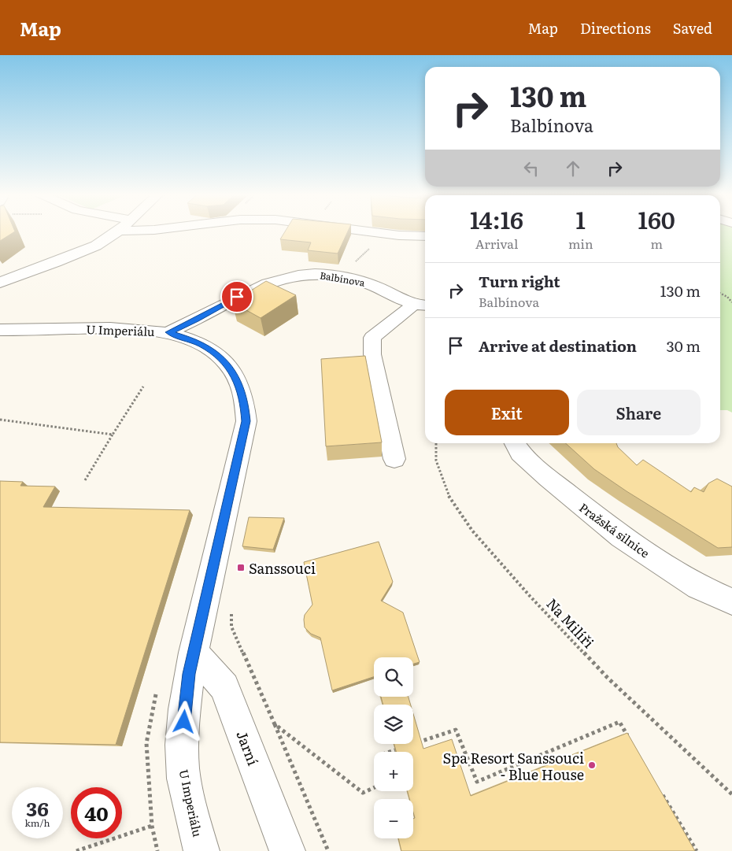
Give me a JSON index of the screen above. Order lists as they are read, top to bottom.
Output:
{
  "streets": {
    "street": [
      "Balbínova",
      "U Imperiálu",
      "Pražská silnice",
      "Jarní"
    ],
    "path": ["Na Milíři"]
  },
  "crossings": [
    ["Balbínova", "U Imperiálu"],
    ["U Imperiálu", "Jarní"]
  ],
  "places": {
    "transit": ["Sanssouci"],
    "other": ["Spa Resort Sanssouci - Blue House"]
  },
  "page": {
    "header": "Map",
    "nav": ["Map", "Directions", "Saved"],
    "turn": ["130 m", "Balbínova"],
    "eta": [
      "14:16",
      "Arrival",
      "1",
      "min",
      "160",
      "m"
    ],
    "list": [
      {
        "name": "Turn right",
        "note": "Balbínova",
        "value": "130 m"
      },
      {
        "name": "Arrive at destination",
        "value": "30 m"
      }
    ],
    "buttons": ["Exit", "Share"],
    "map_buttons": ["+", "−"],
    "speed": "36 km/h",
    "limit": "40"
  }
}
